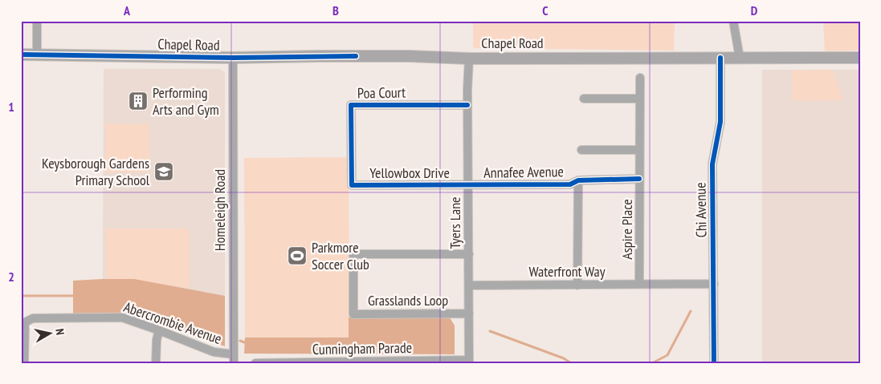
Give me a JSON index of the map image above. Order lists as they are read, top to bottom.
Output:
{
  "streets": {
    "main road": ["Chapel Road"],
    "street": [
      "Poa Court",
      "Annafee Avenue",
      "Yellowbox Drive",
      "Homeleigh Road",
      "Chi Avenue",
      "Tyers Lane",
      "Aspire Place",
      "Waterfront Way",
      "Grasslands Loop",
      "Abercrombie Avenue",
      "Cunningham Parade"
    ]
  },
  "crossings": [
    ["Chapel Road", "Homeleigh Road"],
    ["Chapel Road", "Chi Avenue"],
    ["Chapel Road", "Tyers Lane"],
    ["Poa Court", "Yellowbox Drive"],
    ["Poa Court", "Tyers Lane"],
    ["Annafee Avenue", "Yellowbox Drive"],
    ["Annafee Avenue", "Tyers Lane"],
    ["Annafee Avenue", "Aspire Place"],
    ["Yellowbox Drive", "Tyers Lane"],
    ["Homeleigh Road", "Abercrombie Avenue"],
    ["Chi Avenue", "Waterfront Way"],
    ["Tyers Lane", "Waterfront Way"],
    ["Tyers Lane", "Grasslands Loop"],
    ["Tyers Lane", "Cunningham Parade"],
    ["Aspire Place", "Waterfront Way"]
  ],
  "places": {
    "building": ["Performing Arts and Gym"],
    "school or university": ["Keysborough Gardens Primary School"],
    "sports": ["Parkmore Soccer Club"]
  },
  "north": "right",
  "grid": {
    "columns": [
      "A",
      "B",
      "C",
      "D"
    ],
    "rows": ["1", "2"]
  }
}
